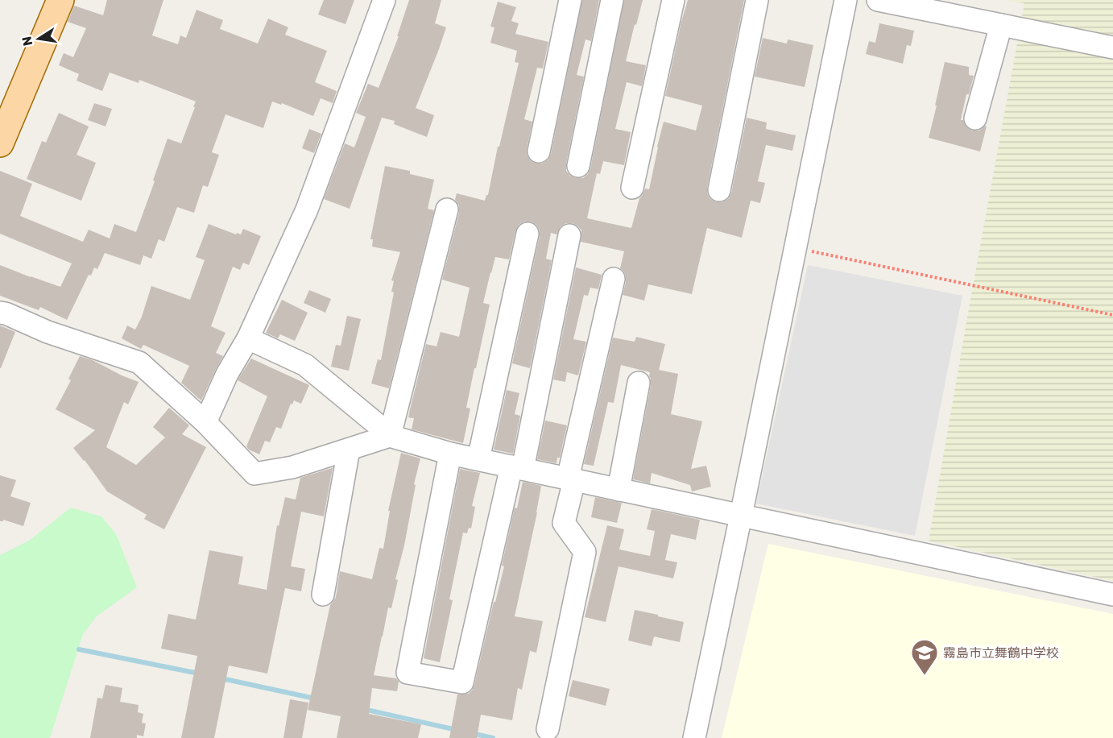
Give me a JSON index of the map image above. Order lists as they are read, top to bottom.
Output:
{
  "places": {
    "school or university": ["霧島市立舞鶴中学校"]
  },
  "north": "left"
}
